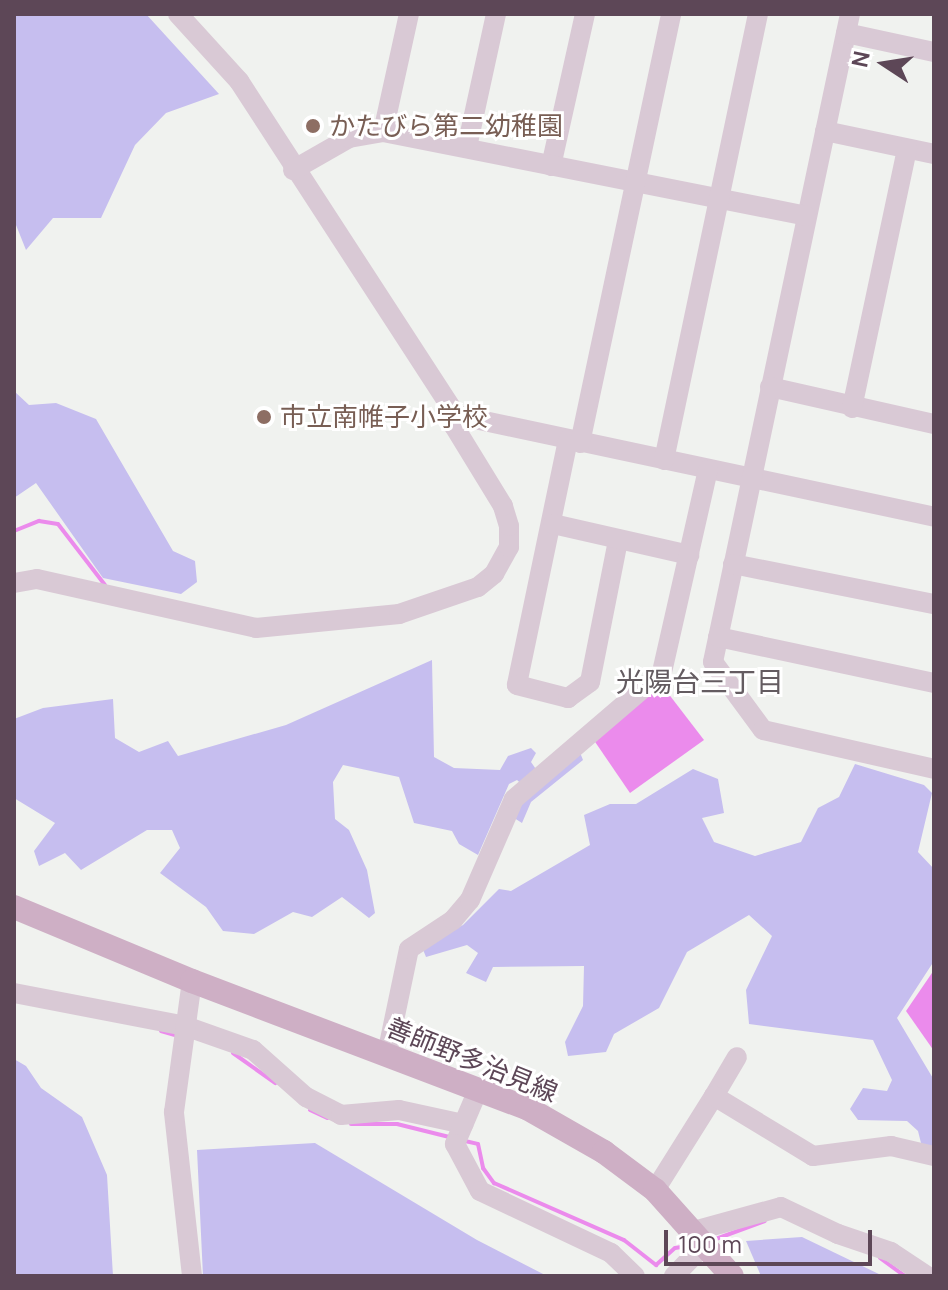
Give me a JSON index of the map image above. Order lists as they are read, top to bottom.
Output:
{
  "streets": {
    "main road": ["善師野多治見線"]
  },
  "districts": ["光陽台三丁目"],
  "places": ["かたびら第二幼稚園", "市立南帷子小学校"],
  "scale_bar": "100 m",
  "north": "left"
}
